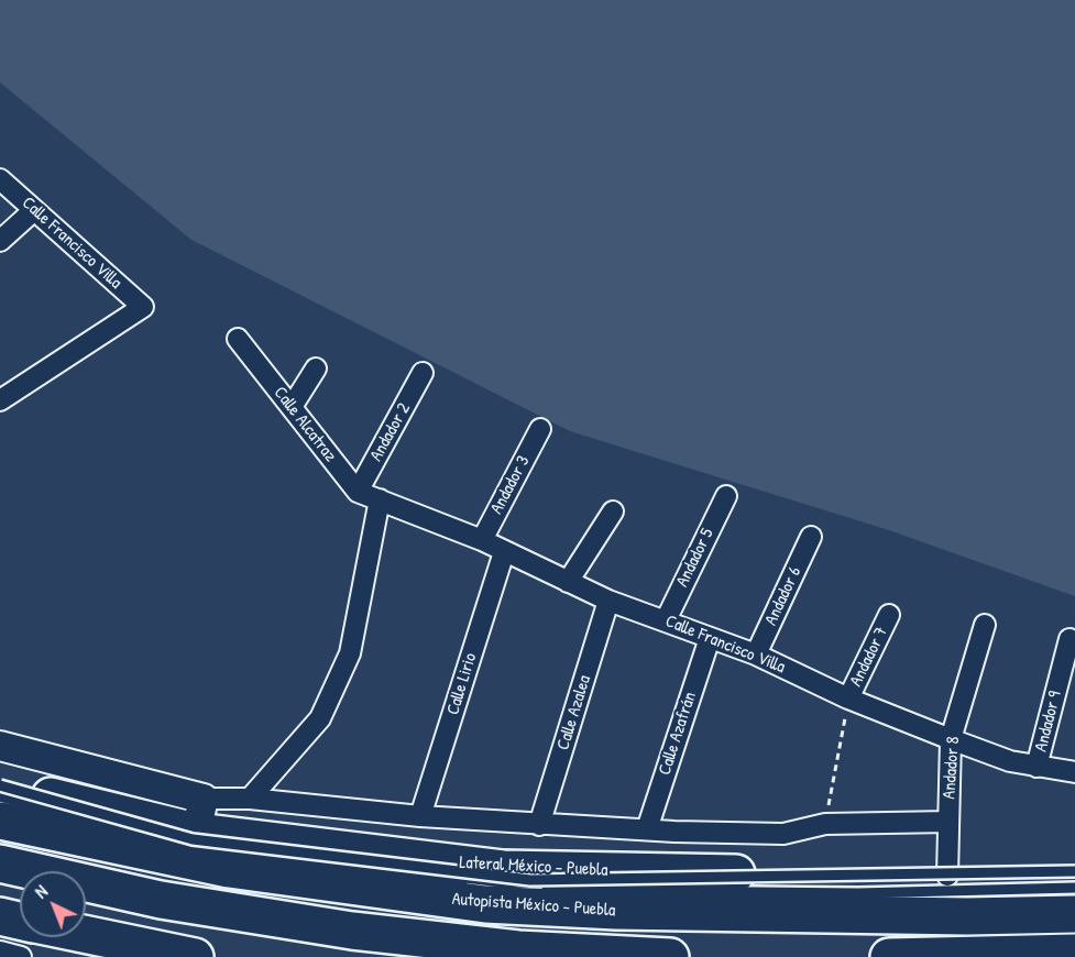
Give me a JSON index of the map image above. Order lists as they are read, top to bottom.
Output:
{
  "streets": {
    "highway": ["Lateral México - Puebla", "Autopista México - Puebla"],
    "street": [
      "Calle Francisco Villa",
      "Calle Alcatraz",
      "Andador 2",
      "Andador 3",
      "Andador 5",
      "Andador 6",
      "Andador 7",
      "Calle Lirio",
      "Calle Azalea",
      "Andador 9",
      "Calle Azafrán",
      "Andador 8"
    ]
  },
  "crossings": [
    ["Calle Francisco Villa", "Andador 3"],
    ["Calle Francisco Villa", "Andador 5"],
    ["Calle Francisco Villa", "Andador 6"],
    ["Calle Francisco Villa", "Andador 7"],
    ["Calle Francisco Villa", "Calle Lirio"],
    ["Calle Francisco Villa", "Calle Azalea"],
    ["Calle Francisco Villa", "Andador 9"],
    ["Calle Francisco Villa", "Calle Azafrán"],
    ["Calle Francisco Villa", "Andador 8"],
    ["Calle Alcatraz", "Andador 2"],
    ["Andador 8", "Lateral México - Puebla"]
  ],
  "north": "top left"
}
